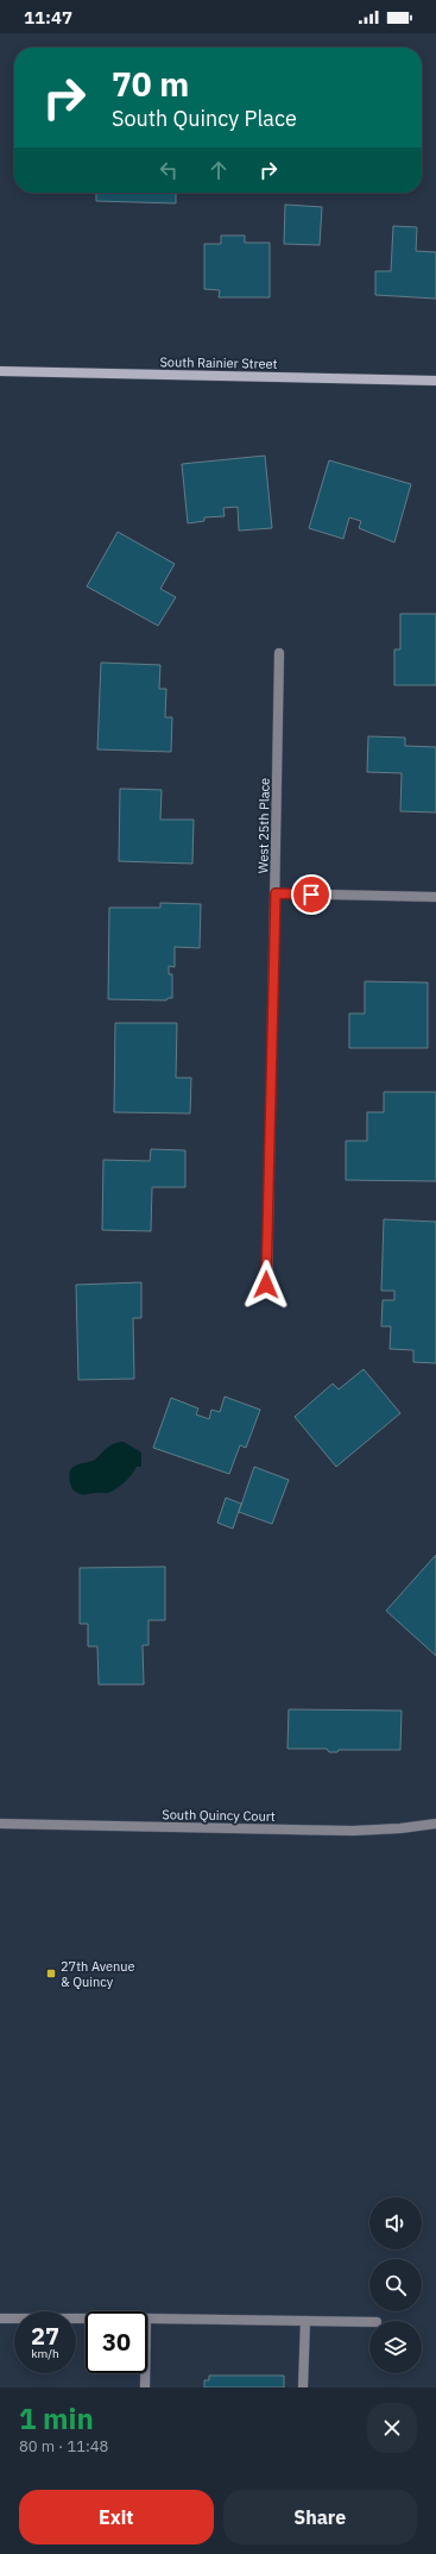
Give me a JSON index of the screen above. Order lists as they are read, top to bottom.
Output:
{
  "streets": {
    "street": ["South Rainier Street", "West 25th Place", "South Quincy Court"]
  },
  "places": {
    "transit": ["27th Avenue & Quincy"]
  },
  "page": {
    "status": "11:47",
    "turn": ["70 m", "South Quincy Place"],
    "speed": "27 km/h",
    "limit": "30",
    "heading": ["1 min", "80 m · 11:48"],
    "buttons": ["Exit", "Share"]
  }
}
